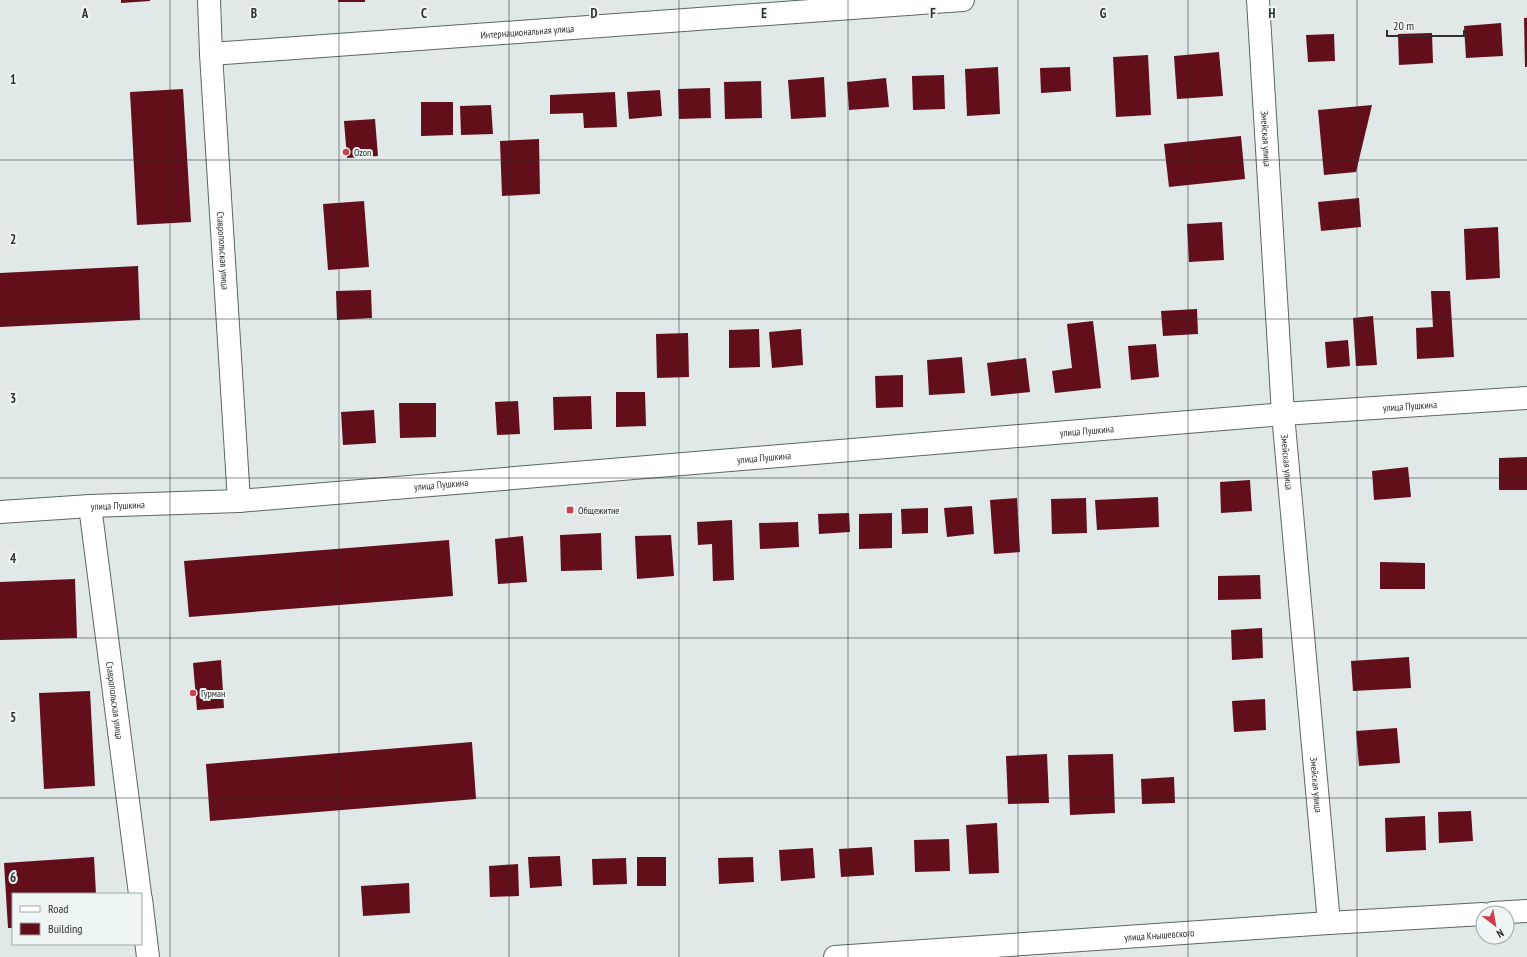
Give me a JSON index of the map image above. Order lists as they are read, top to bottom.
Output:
{
  "streets": {
    "street": [
      "Интернациональная улица",
      "Змейская улица",
      "Ставропольская улица",
      "улица Пушкина",
      "улица Кнышевского"
    ]
  },
  "crossings": [
    ["Интернациональная улица", "Ставропольская улица"],
    ["Змейская улица", "улица Пушкина"],
    ["Змейская улица", "улица Кнышевского"],
    ["Ставропольская улица", "улица Пушкина"]
  ],
  "places": {
    "other": ["Ozon", "Гурман"],
    "transit": ["Общежитие"]
  },
  "legend": ["Road", "Building"],
  "scale_bar": "20 m",
  "north": "bottom right",
  "grid": {
    "columns": [
      "A",
      "B",
      "C",
      "D",
      "E",
      "F",
      "G",
      "H"
    ],
    "rows": [
      "1",
      "2",
      "3",
      "4",
      "5",
      "6"
    ]
  }
}
